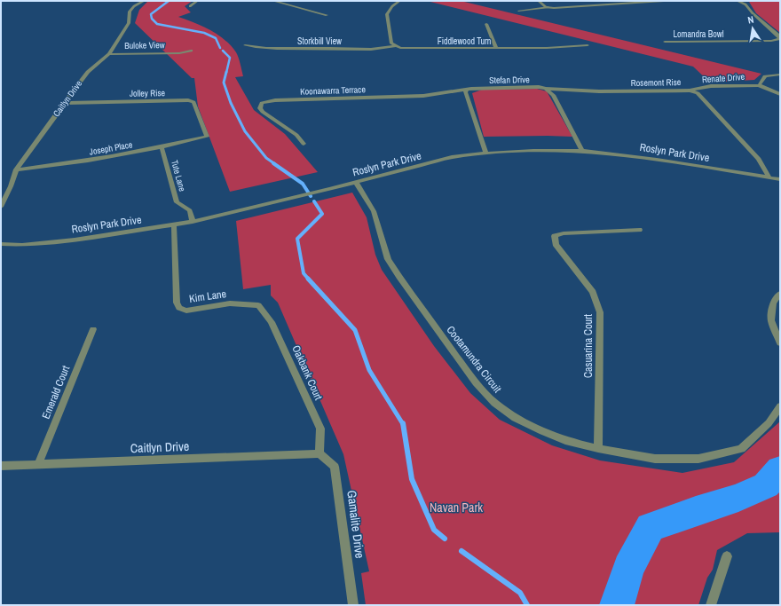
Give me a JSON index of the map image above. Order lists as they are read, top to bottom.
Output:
{
  "streets": {
    "street": [
      "Lomandra Bowl",
      "Storkbill View",
      "Fiddlewood Turn",
      "Buloke View",
      "Renate Drive",
      "Stefan Drive",
      "Rosemont Rise",
      "Koonawarra Terrace",
      "Jolley Rise",
      "Caitlyn Drive",
      "Joseph Place",
      "Roslyn Park Drive",
      "Tute Lane",
      "Kim Lane",
      "Casuarina Court",
      "Cootamundra Circuit",
      "Oakbank Court",
      "Emerald Court",
      "Gamalite Drive"
    ]
  },
  "crossings": [
    ["Storkbill View", "Fiddlewood Turn"],
    ["Buloke View", "Caitlyn Drive"],
    ["Renate Drive", "Rosemont Rise"],
    ["Stefan Drive", "Rosemont Rise"],
    ["Stefan Drive", "Koonawarra Terrace"],
    ["Rosemont Rise", "Roslyn Park Drive"],
    ["Jolley Rise", "Caitlyn Drive"],
    ["Jolley Rise", "Joseph Place"],
    ["Caitlyn Drive", "Joseph Place"],
    ["Caitlyn Drive", "Oakbank Court"],
    ["Caitlyn Drive", "Emerald Court"],
    ["Caitlyn Drive", "Gamalite Drive"],
    ["Joseph Place", "Tute Lane"],
    ["Roslyn Park Drive", "Tute Lane"],
    ["Roslyn Park Drive", "Kim Lane"],
    ["Roslyn Park Drive", "Cootamundra Circuit"],
    ["Kim Lane", "Oakbank Court"],
    ["Casuarina Court", "Cootamundra Circuit"],
    ["Oakbank Court", "Gamalite Drive"]
  ],
  "parks": ["Navan Park"],
  "north": "top"
}
